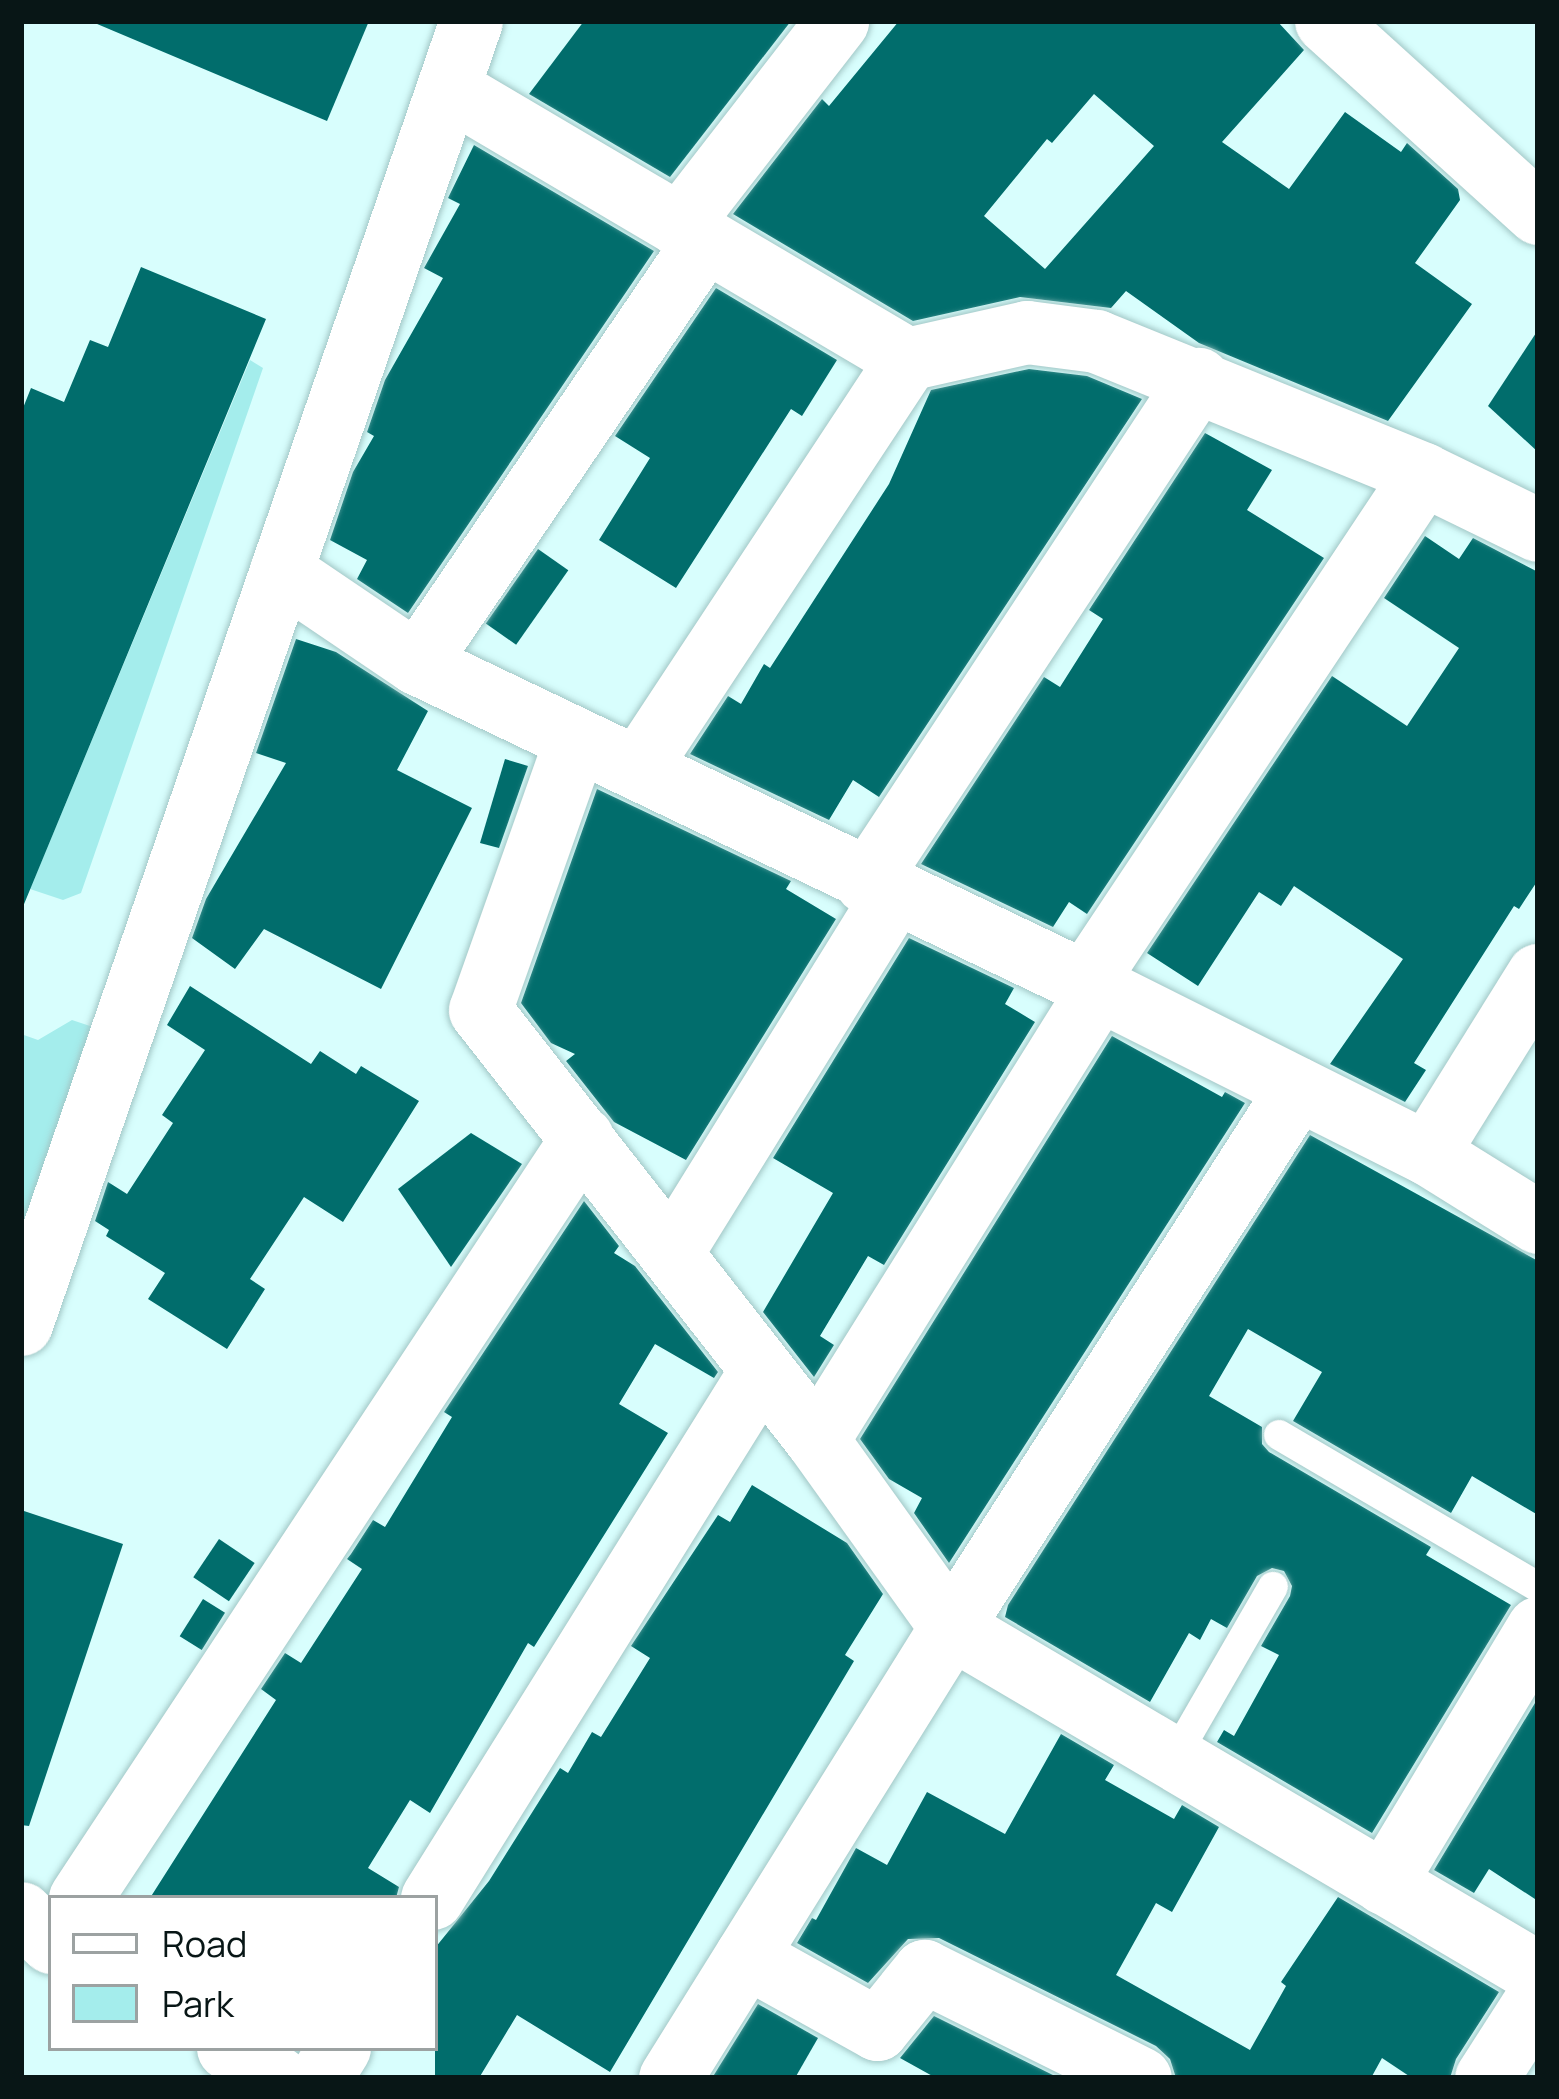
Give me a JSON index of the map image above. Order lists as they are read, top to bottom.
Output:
{
  "legend": ["Road", "Park"]
}
